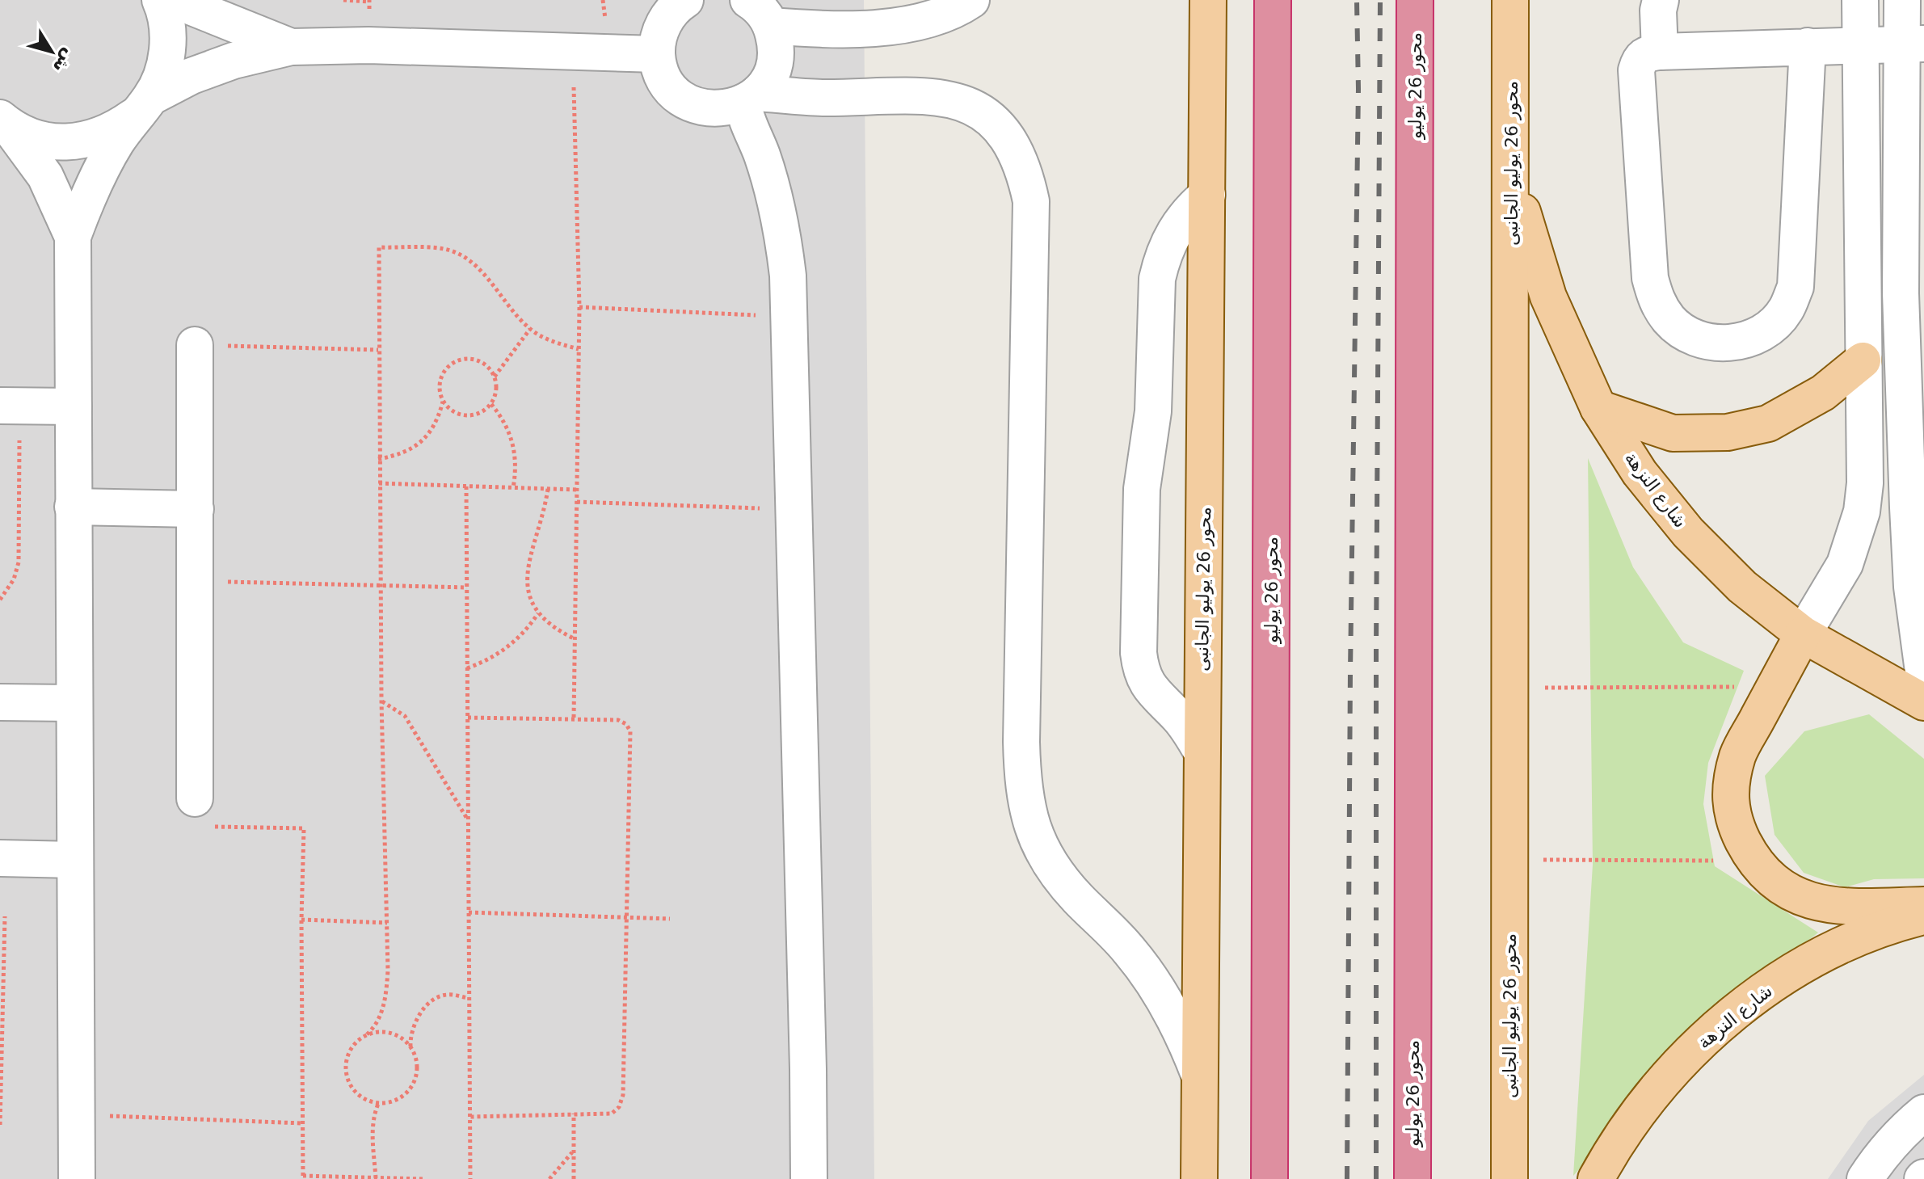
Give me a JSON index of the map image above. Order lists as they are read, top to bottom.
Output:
{
  "streets": {
    "highway": ["محور 26 يوليو"],
    "main road": ["محور 26 يوليو الجانبى", "شارع النزهة"]
  },
  "crossings": [
    ["محور 26 يوليو الجانبى", "شارع النزهة"]
  ],
  "north": "bottom right"
}
